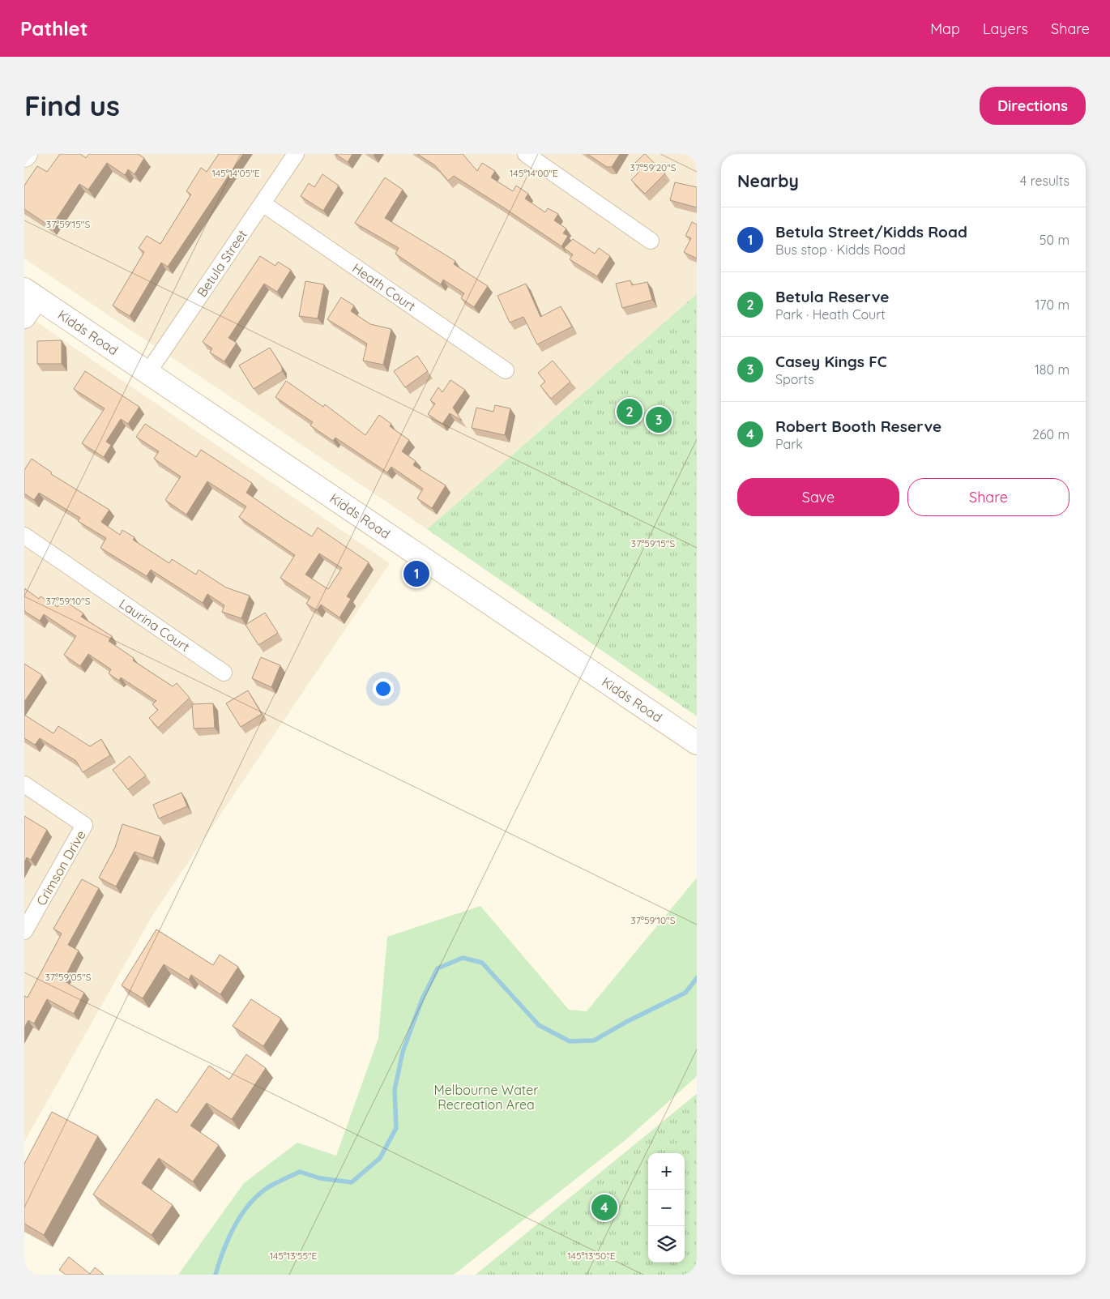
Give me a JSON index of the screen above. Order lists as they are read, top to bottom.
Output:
{
  "streets": {
    "main road": ["Kidds Road"],
    "street": [
      "Betula Street",
      "Heath Court",
      "Laurina Court",
      "Crimson Drive"
    ]
  },
  "crossings": [
    ["Betula Street", "Heath Court"],
    ["Betula Street", "Kidds Road"]
  ],
  "parks": ["Melbourne Water Recreation Area"],
  "page": {
    "header": "Pathlet",
    "nav": ["Map", "Layers", "Share"],
    "buttons": [
      "Directions",
      ["Save", "Share"]
    ],
    "title": "Find us",
    "heading": ["Nearby", "4 results"],
    "list": [
      {
        "mark": "1",
        "name": "Betula Street/Kidds Road",
        "note": "Bus stop · Kidds Road",
        "value": "50 m"
      },
      {
        "mark": "2",
        "name": "Betula Reserve",
        "note": "Park · Heath Court",
        "value": "170 m"
      },
      {
        "mark": "3",
        "name": "Casey Kings FC",
        "note": "Sports",
        "value": "180 m"
      },
      {
        "mark": "4",
        "name": "Robert Booth Reserve",
        "note": "Park",
        "value": "260 m"
      }
    ],
    "pins": [
      "2",
      "3",
      "1",
      "4"
    ],
    "map_buttons": ["+", "−"]
  },
  "coordinates": [
    "37°59'20\"S",
    "145°14'05\"E",
    "145°14'00\"E",
    "37°59'15\"S",
    "37°59'10\"S",
    "37°59'05\"S",
    "145°13'55\"E",
    "145°13'50\"E"
  ]
}
